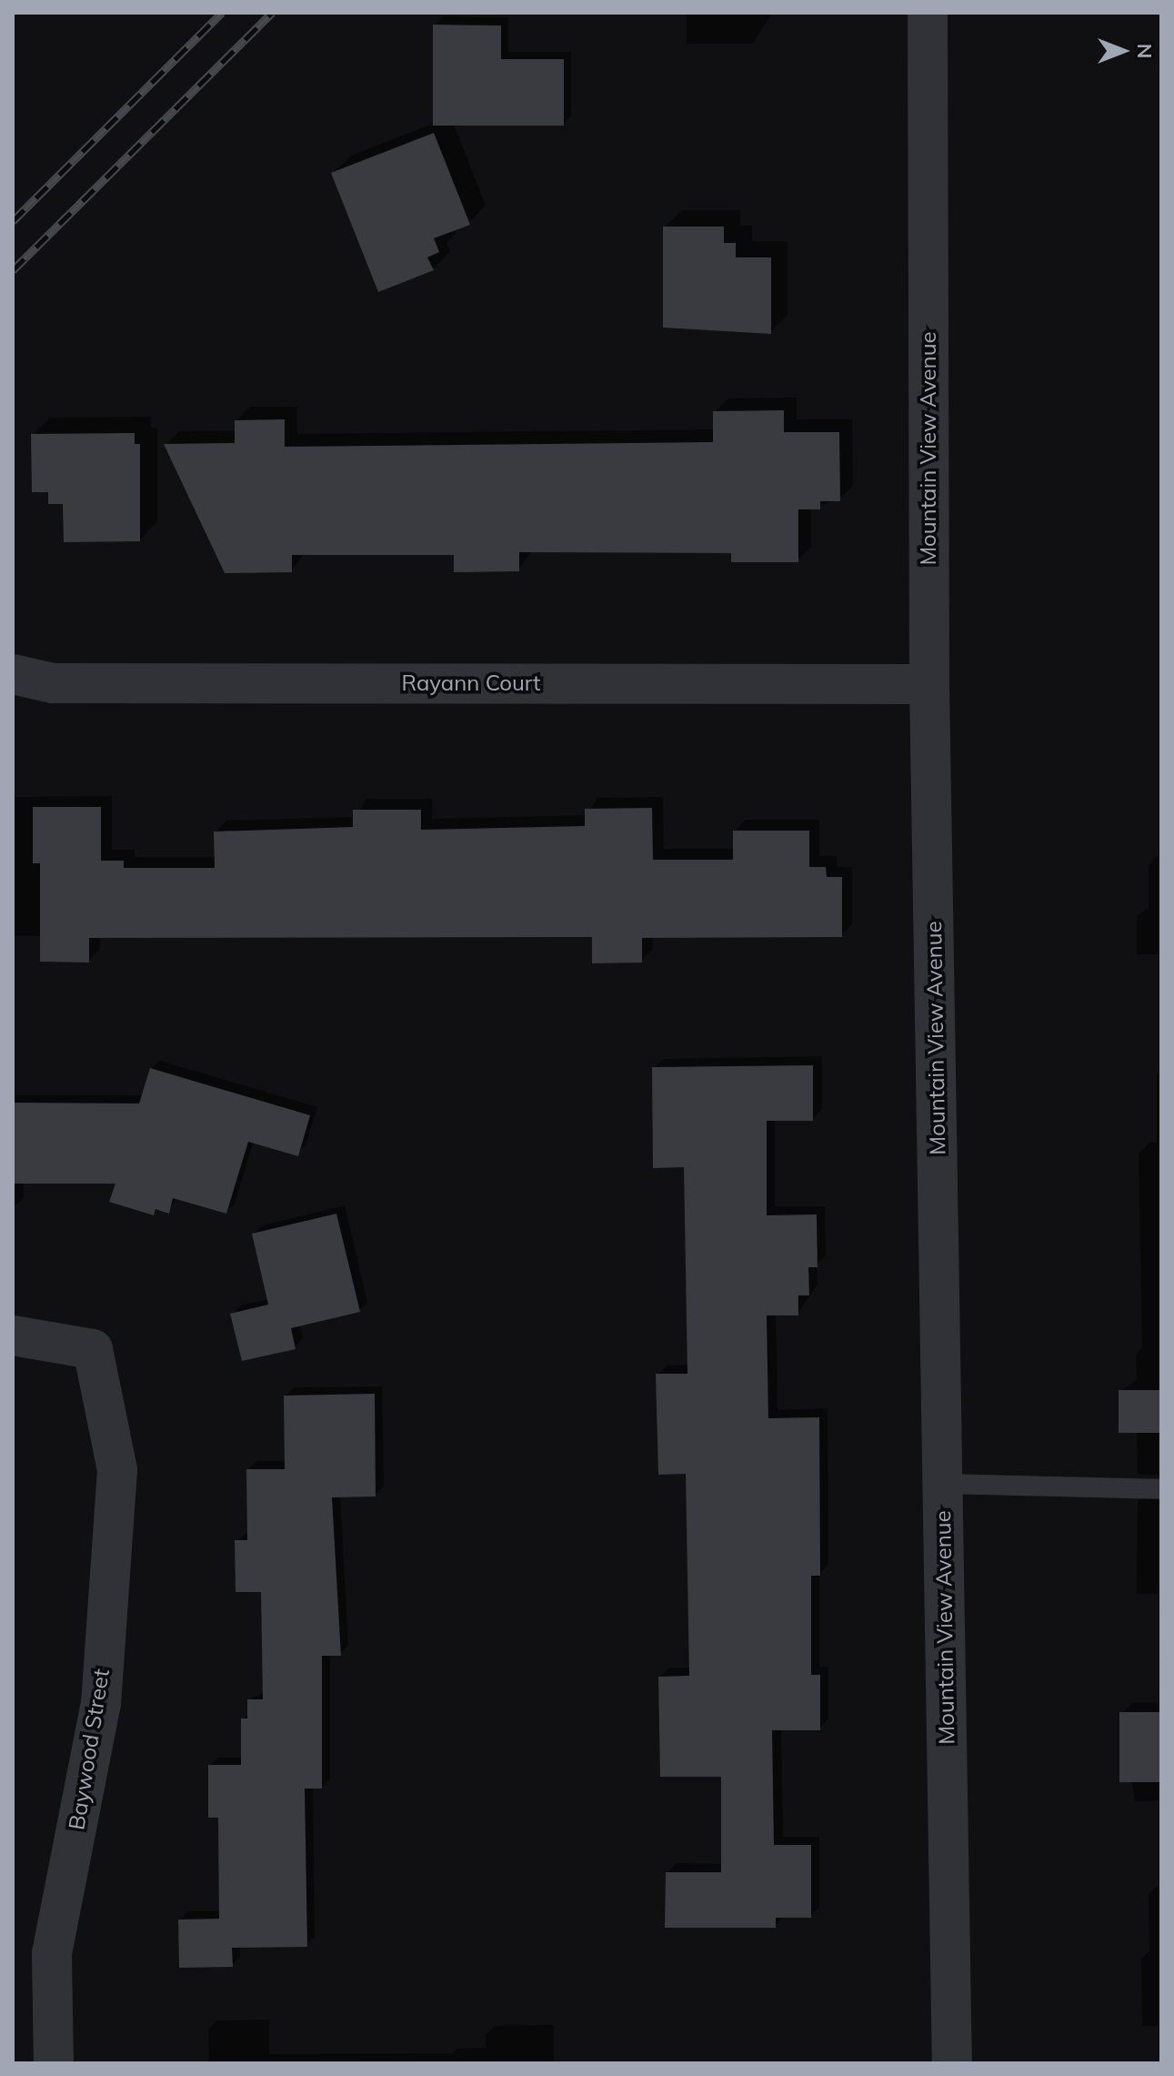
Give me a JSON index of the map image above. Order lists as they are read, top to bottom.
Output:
{
  "streets": {
    "street": ["Mountain View Avenue", "Rayann Court", "Baywood Street"]
  },
  "crossings": [
    ["Mountain View Avenue", "Rayann Court"]
  ],
  "north": "right"
}
